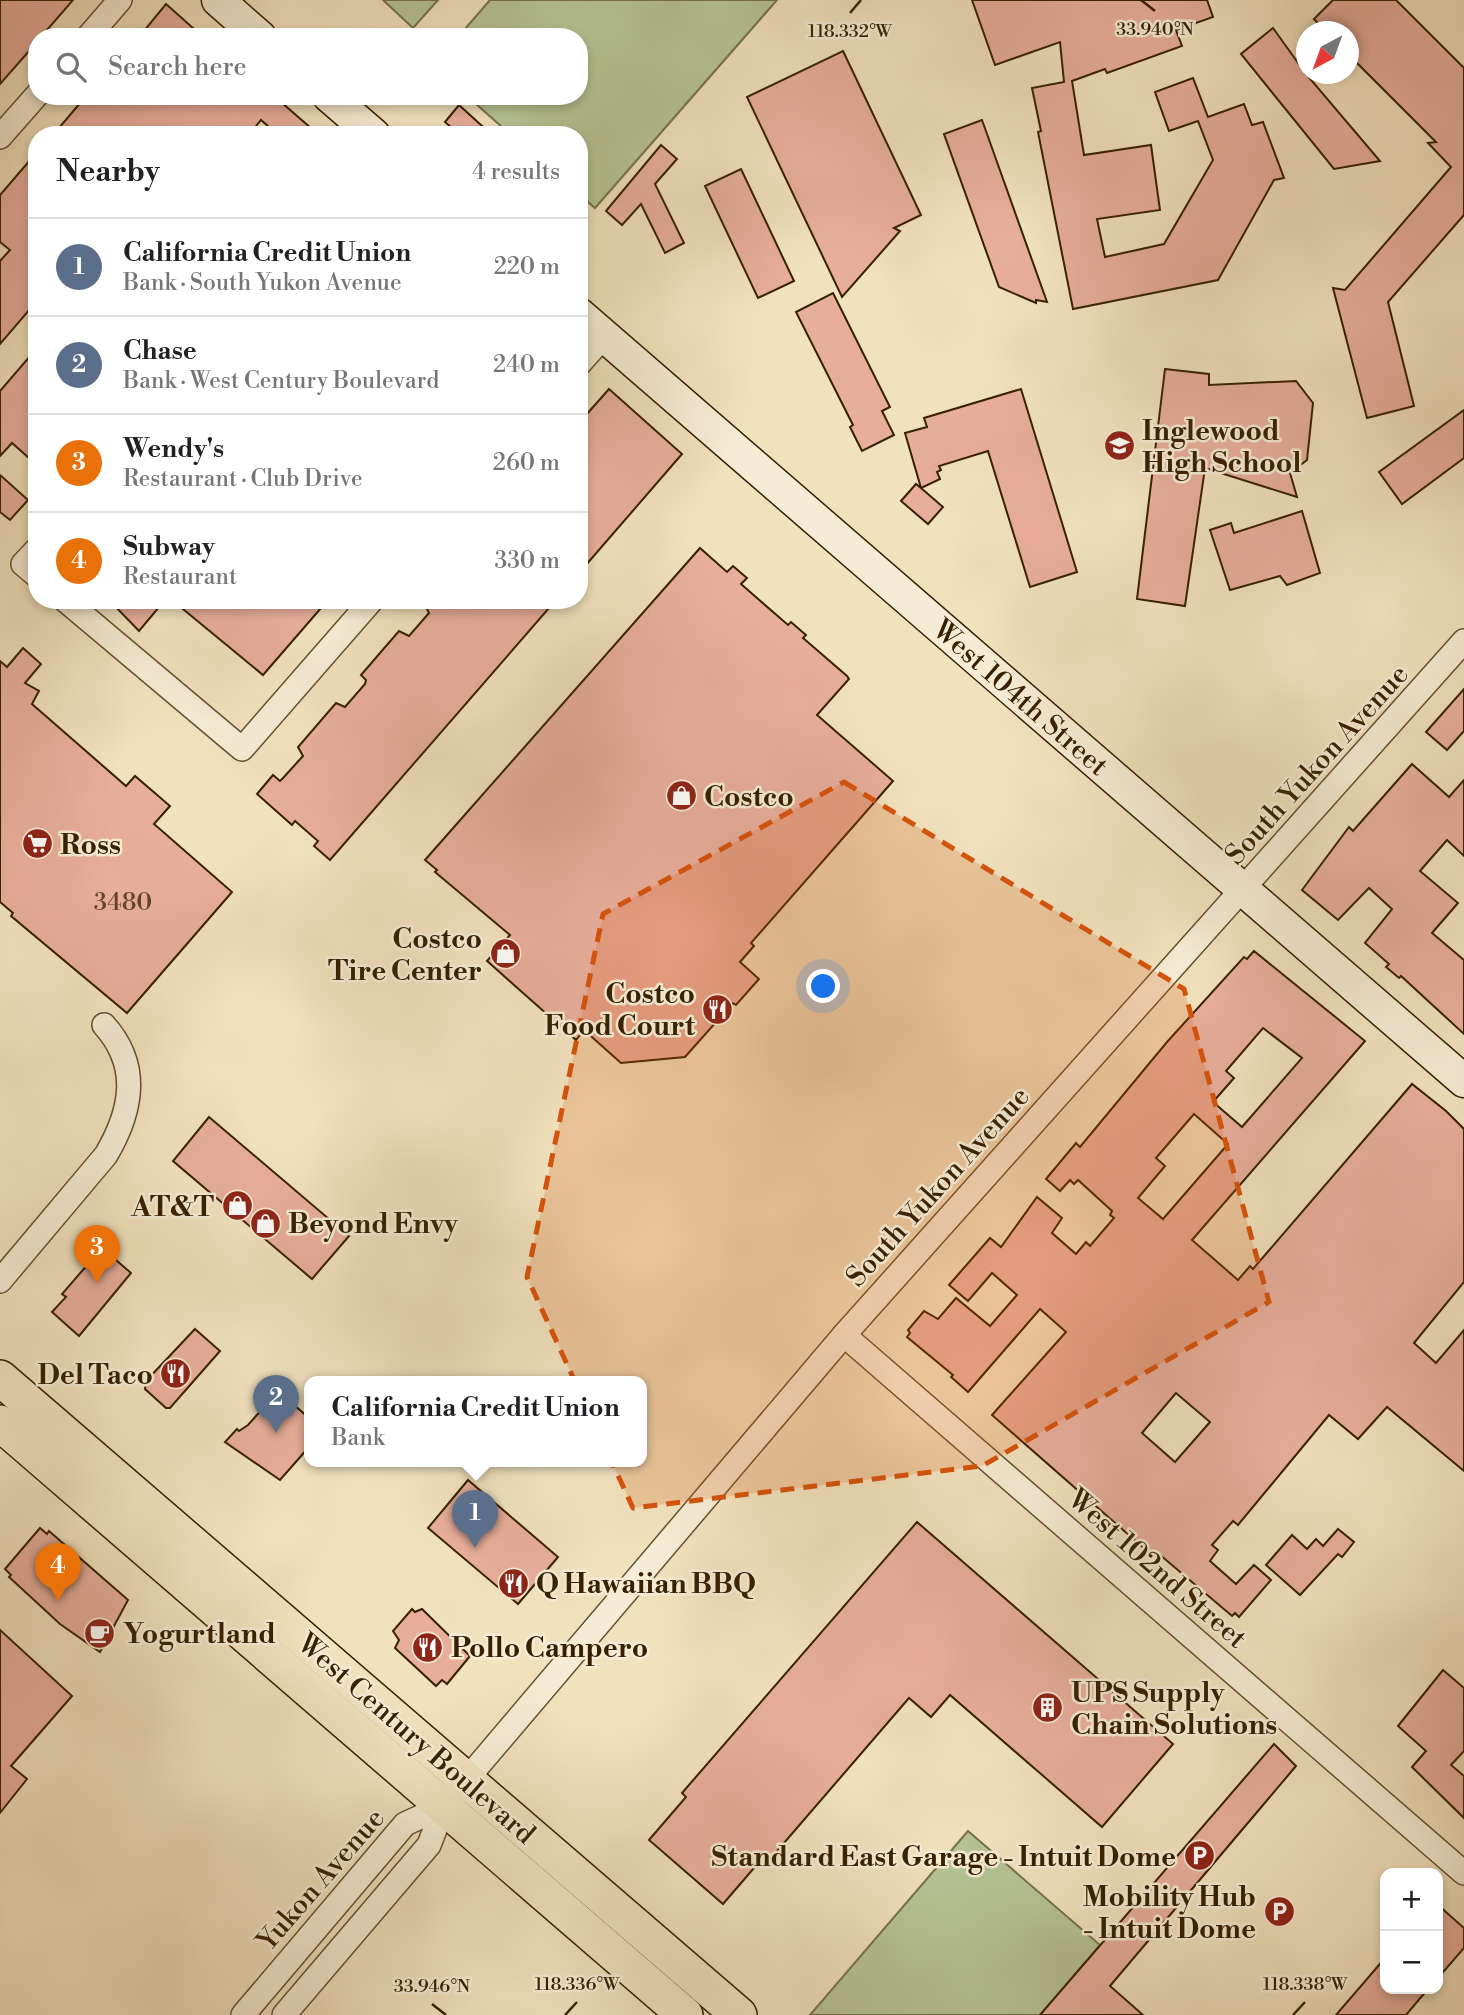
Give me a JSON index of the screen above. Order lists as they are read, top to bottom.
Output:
{
  "streets": {
    "main road": ["West Century Boulevard"],
    "street": [
      "West 104th Street",
      "South Yukon Avenue",
      "West 102nd Street",
      "Yukon Avenue"
    ]
  },
  "crossings": [
    ["West 104th Street", "South Yukon Avenue"],
    ["South Yukon Avenue", "West 102nd Street"],
    ["South Yukon Avenue", "West Century Boulevard"],
    ["South Yukon Avenue", "Yukon Avenue"],
    ["West Century Boulevard", "Yukon Avenue"]
  ],
  "places": {
    "school or university": ["Inglewood High School"],
    "shop": [
      "Costco",
      "Costco Tire Center",
      "AT&T",
      "Beyond Envy"
    ],
    "supermarket": ["Ross"],
    "restaurant": [
      "Costco Food Court",
      "Del Taco",
      "Q Hawaiian BBQ",
      "Pollo Campero"
    ],
    "cafe": ["Yogurtland"],
    "building": ["UPS Supply Chain Solutions"],
    "parking": ["Standard East Garage - Intuit Dome", "Mobility Hub - Intuit Dome"]
  },
  "house_numbers": ["3480"],
  "north": "bottom left",
  "page": {
    "search": "Search here",
    "heading": ["Nearby", "4 results"],
    "list": [
      {
        "mark": "1",
        "name": "California Credit Union",
        "note": "Bank · South Yukon Avenue",
        "value": "220 m"
      },
      {
        "mark": "2",
        "name": "Chase",
        "note": "Bank · West Century Boulevard",
        "value": "240 m"
      },
      {
        "mark": "3",
        "name": "Wendy's",
        "note": "Restaurant · Club Drive",
        "value": "260 m"
      },
      {
        "mark": "4",
        "name": "Subway",
        "note": "Restaurant",
        "value": "330 m"
      }
    ],
    "pins": [
      "3",
      "2",
      "1",
      "4"
    ],
    "popup": ["California Credit Union", "Bank"],
    "map_buttons": ["+", "−"]
  },
  "coordinates": [
    "33.940°N",
    "118.332°W",
    "118.336°W",
    "118.338°W",
    "33.946°N"
  ]
}
